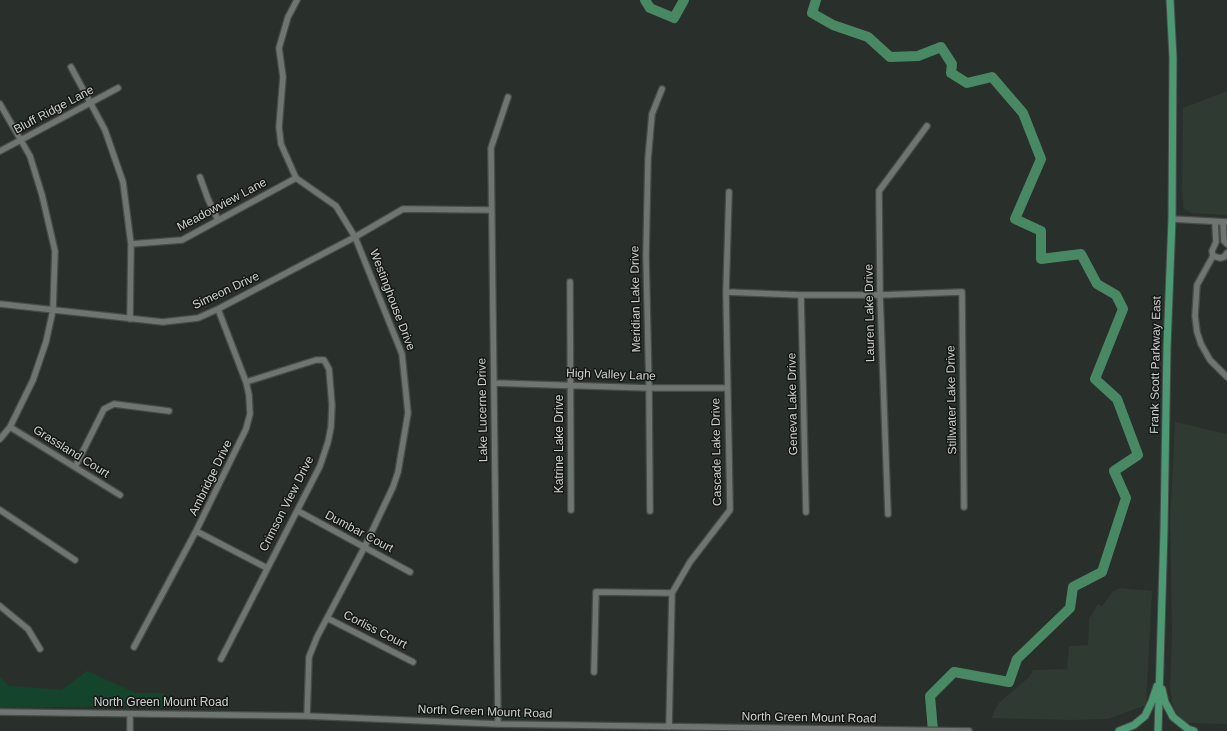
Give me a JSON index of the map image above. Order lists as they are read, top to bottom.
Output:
{
  "streets": {
    "main road": ["Frank Scott Parkway East"],
    "street": [
      "Bluff Ridge Lane",
      "Meadowview Lane",
      "Simeon Drive",
      "Meridian Lake Drive",
      "Westinghouse Drive",
      "Lauren Lake Drive",
      "High Valley Lane",
      "Stillwater Lake Drive",
      "Geneva Lake Drive",
      "Lake Lucerne Drive",
      "Katrine Lake Drive",
      "Grassland Court",
      "Cascade Lake Drive",
      "Ambridge Drive",
      "Crimson View Drive",
      "Dumbar Court",
      "Corliss Court",
      "North Green Mount Road"
    ]
  },
  "crossings": [
    ["Meadowview Lane", "Westinghouse Drive"],
    ["Simeon Drive", "Westinghouse Drive"],
    ["Simeon Drive", "Lake Lucerne Drive"],
    ["Simeon Drive", "Ambridge Drive"],
    ["Meridian Lake Drive", "High Valley Lane"],
    ["Westinghouse Drive", "Dumbar Court"],
    ["Westinghouse Drive", "Corliss Court"],
    ["Westinghouse Drive", "North Green Mount Road"],
    ["Lauren Lake Drive", "Stillwater Lake Drive"],
    ["High Valley Lane", "Lake Lucerne Drive"],
    ["High Valley Lane", "Katrine Lake Drive"],
    ["High Valley Lane", "Cascade Lake Drive"],
    ["Lake Lucerne Drive", "North Green Mount Road"],
    ["Cascade Lake Drive", "North Green Mount Road"],
    ["Ambridge Drive", "Crimson View Drive"],
    ["Crimson View Drive", "Dumbar Court"]
  ]
}
